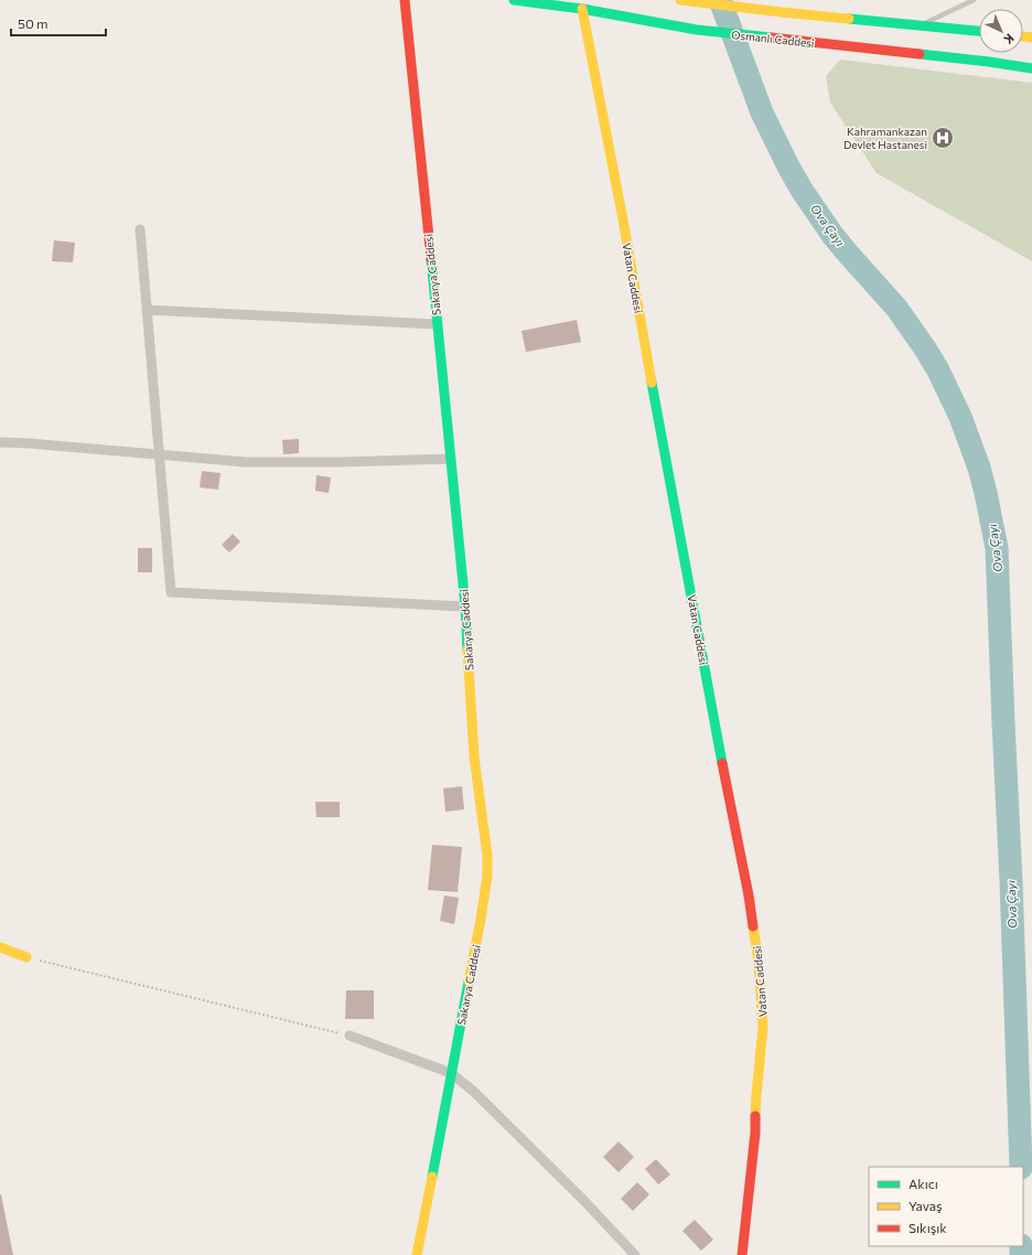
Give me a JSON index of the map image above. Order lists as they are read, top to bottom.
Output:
{
  "streets": {
    "street": ["Osmanlı Caddesi", "Sakarya Caddesi", "Vatan Caddesi"]
  },
  "crossings": [
    ["Osmanlı Caddesi", "Vatan Caddesi"]
  ],
  "water": ["Ova Çayı"],
  "places": {
    "hospital": ["Kahramankazan Devlet Hastanesi"]
  },
  "legend": ["Akıcı", "Yavaş", "Sıkışık"],
  "scale_bar": "50 m",
  "north": "bottom right"
}
